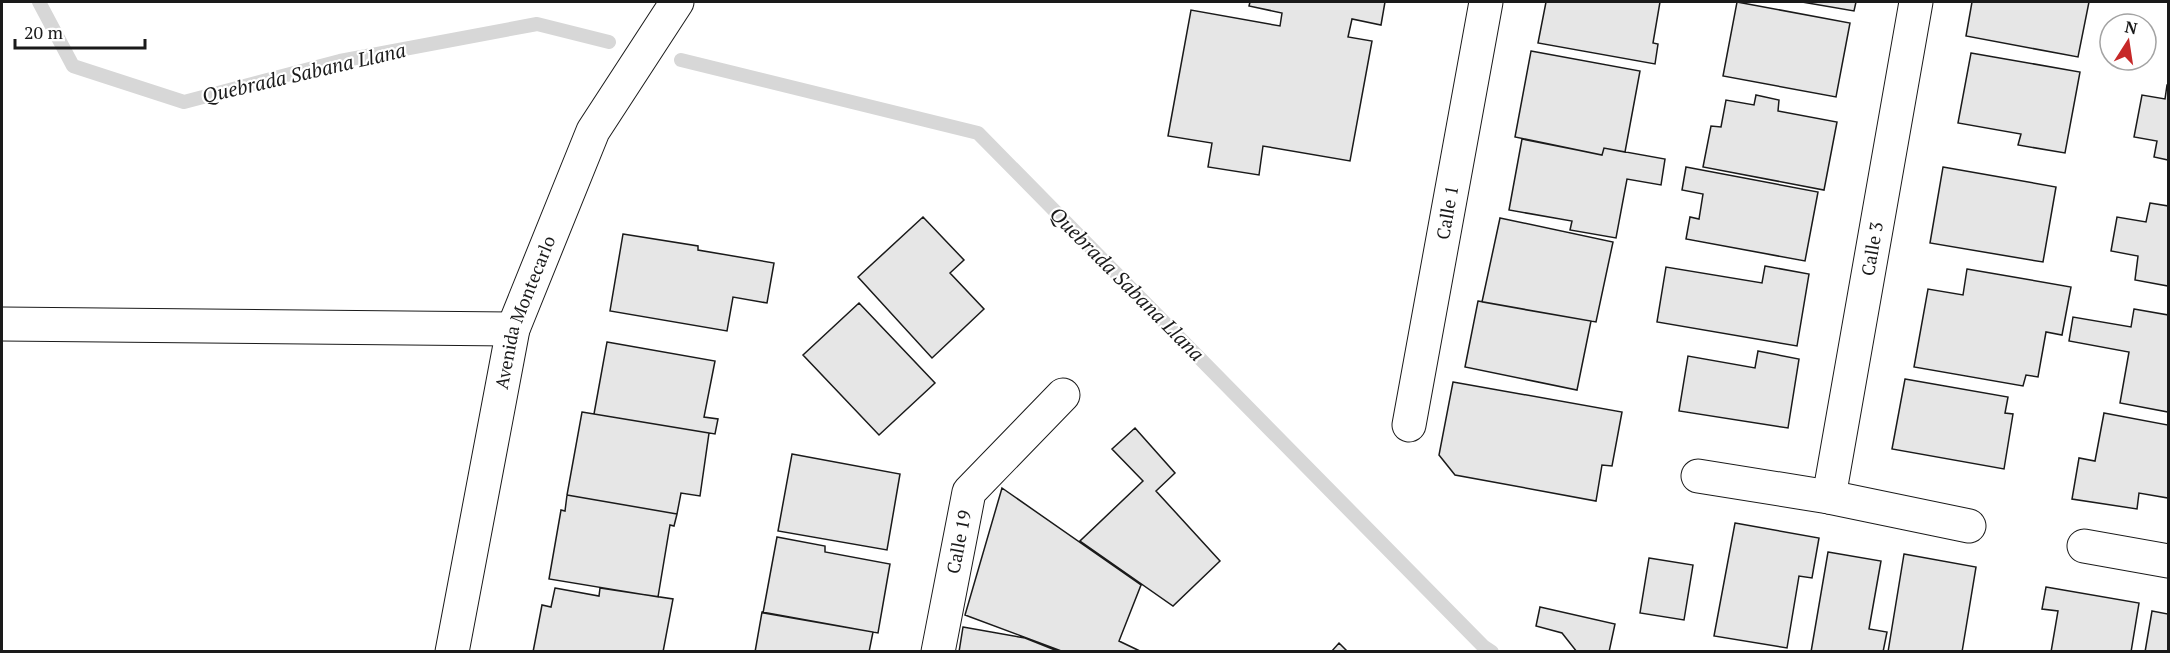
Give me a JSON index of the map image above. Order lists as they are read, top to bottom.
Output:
{
  "streets": {
    "street": [
      "Calle 1",
      "Calle 3",
      "Avenida Montecarlo",
      "Calle 19"
    ]
  },
  "water": ["Quebrada Sabana Llana"],
  "scale_bar": "20 m",
  "north": "top"
}
